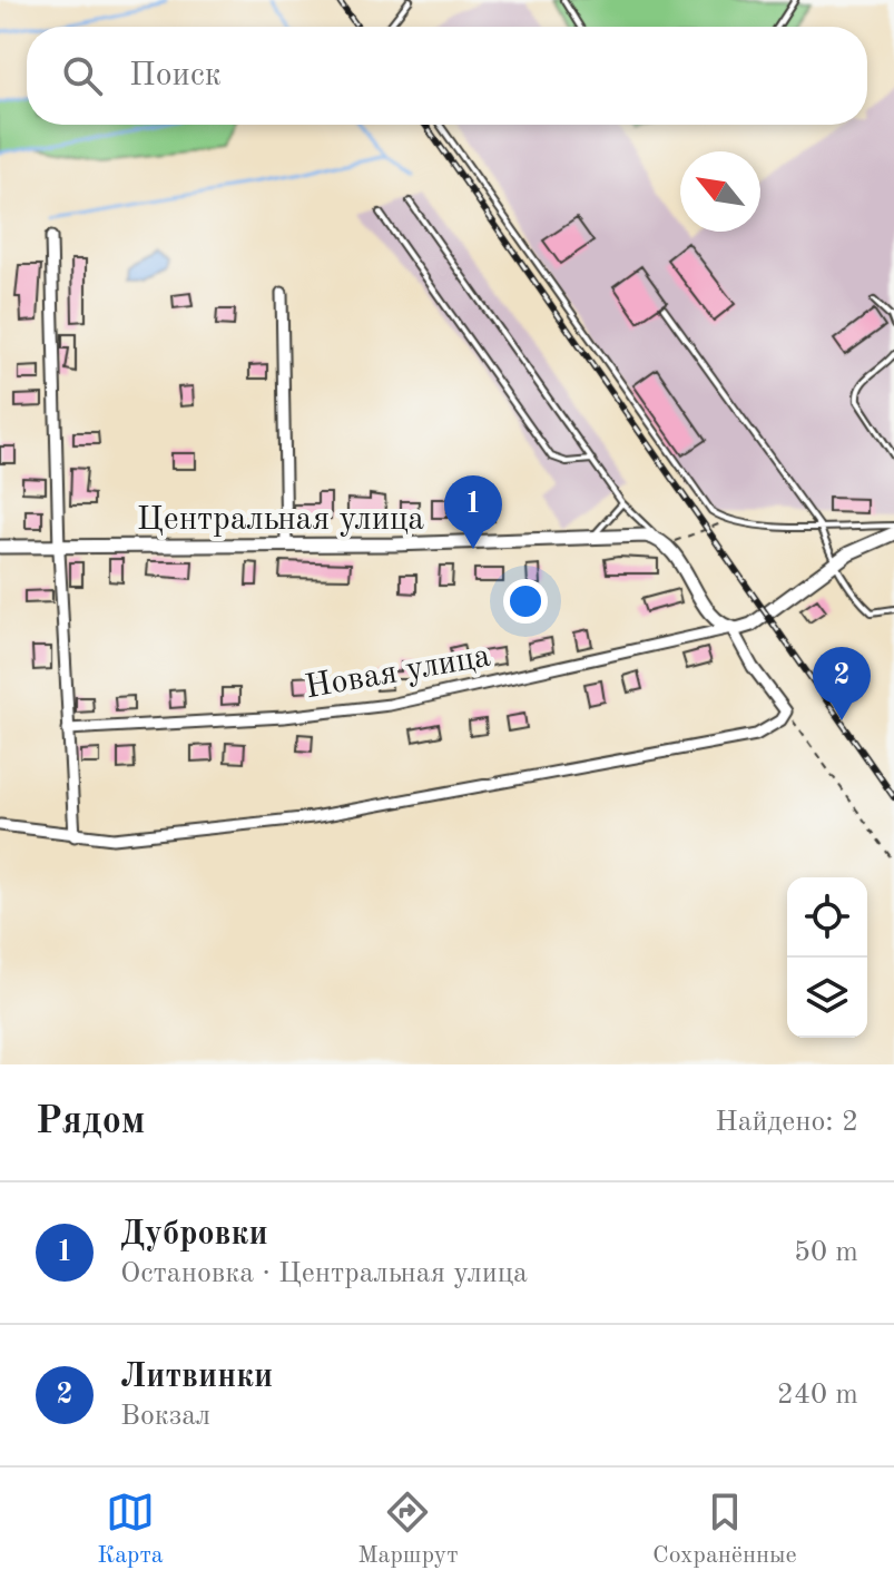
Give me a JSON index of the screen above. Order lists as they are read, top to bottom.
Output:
{
  "streets": {
    "street": ["Центральная улица", "Новая улица"]
  },
  "north": "top left",
  "page": {
    "search": "Поиск",
    "pins": ["1", "2"],
    "heading": ["Рядом", "Найдено: 2"],
    "list": [
      {
        "mark": "1",
        "name": "Дубровки",
        "note": "Остановка · Центральная улица",
        "value": "50 m"
      },
      {
        "mark": "2",
        "name": "Литвинки",
        "note": "Вокзал",
        "value": "240 m"
      }
    ],
    "nav": ["Карта", "Маршрут", "Сохранённые"]
  }
}
